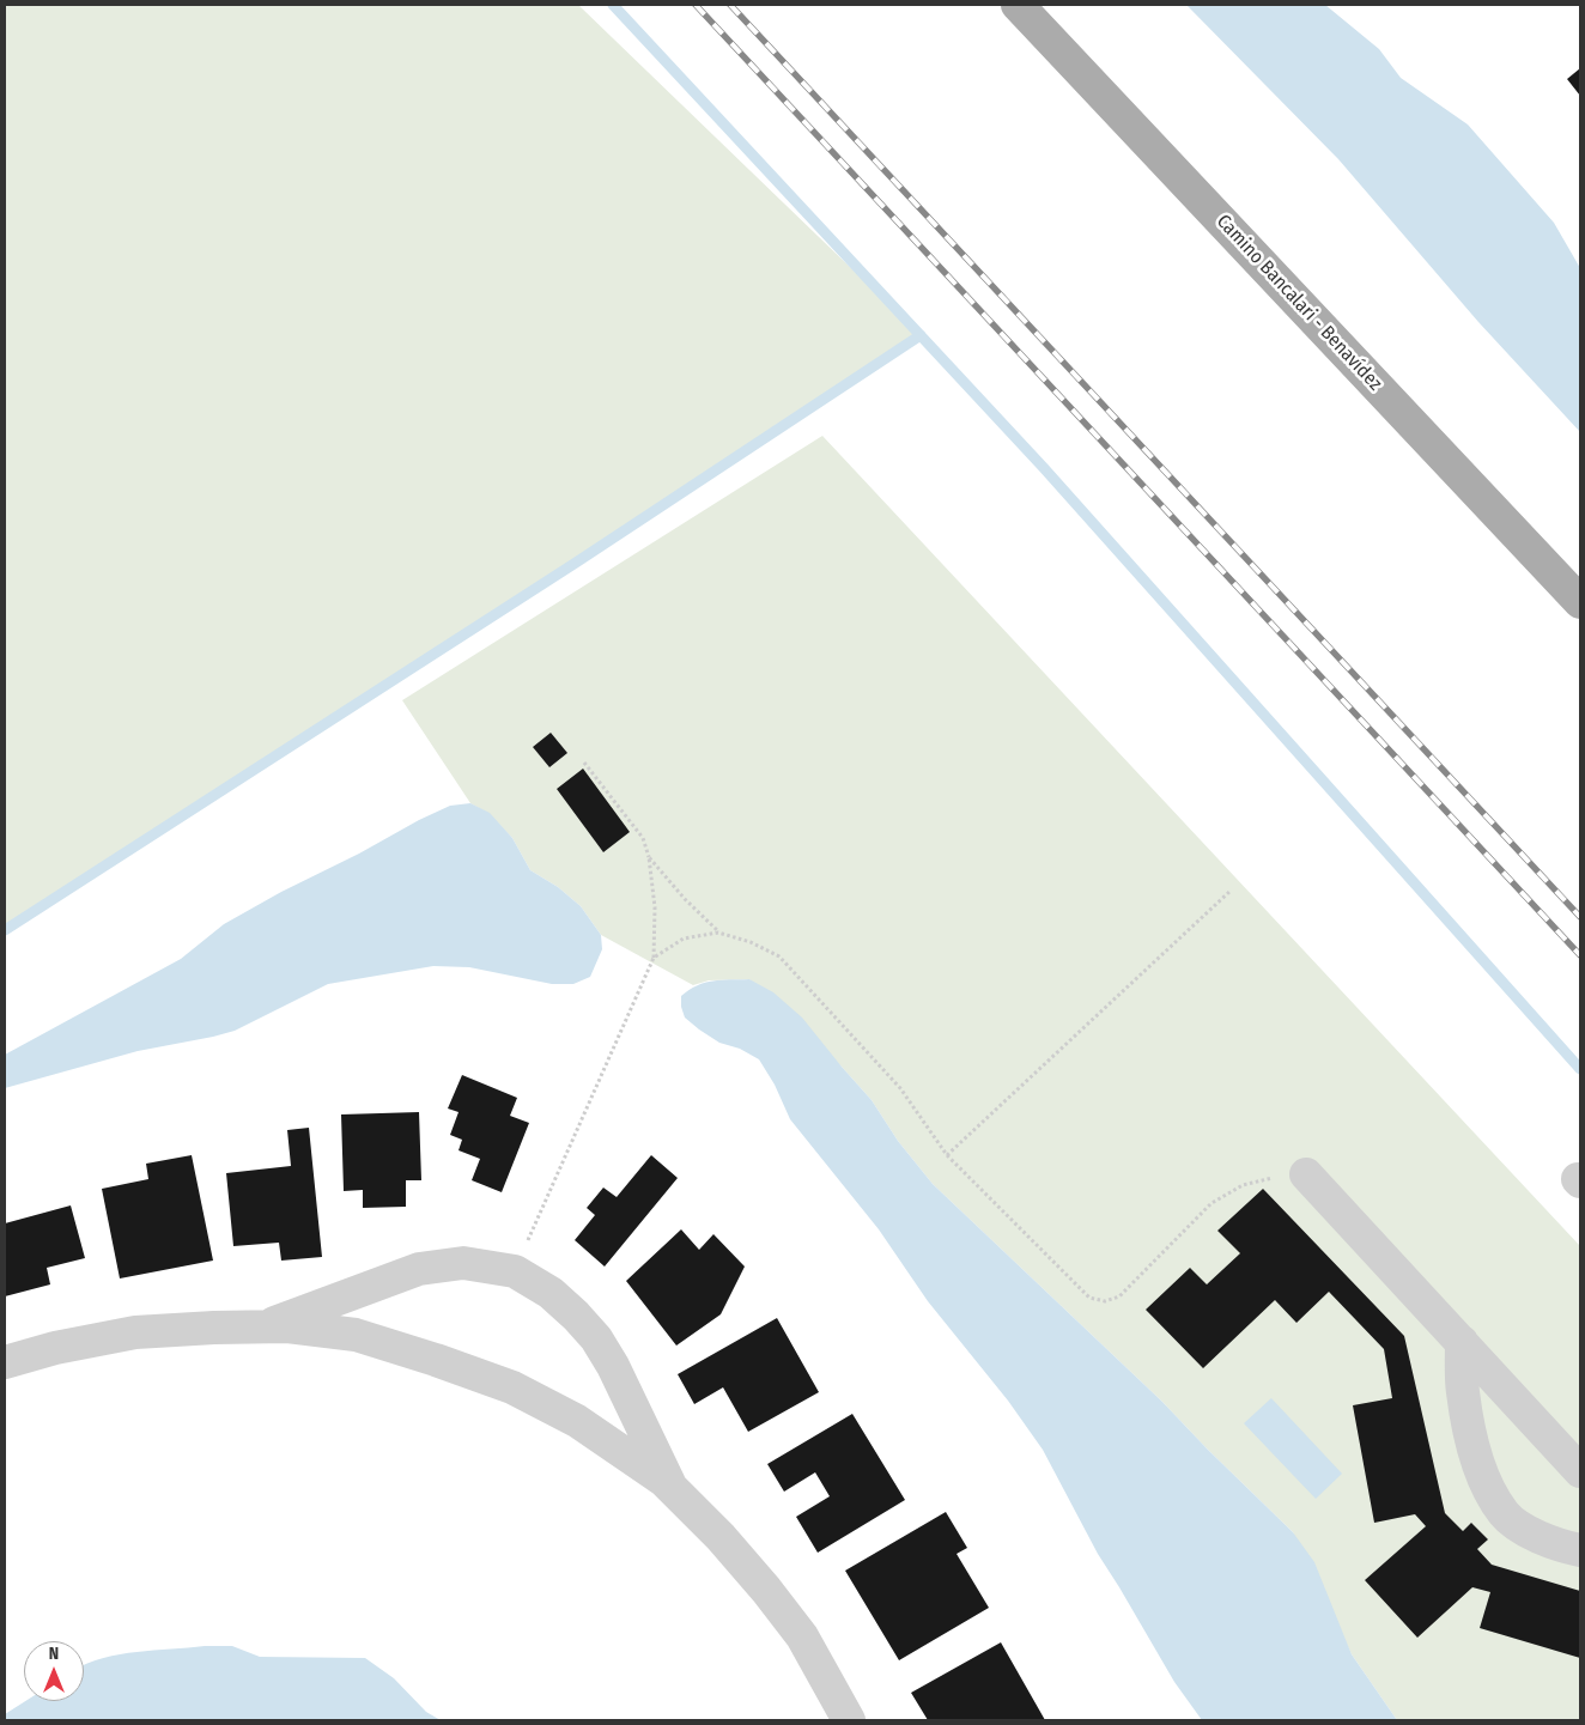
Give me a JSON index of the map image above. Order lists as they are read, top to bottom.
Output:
{
  "streets": {
    "main road": ["Camino Bancalari - Benavídez"]
  },
  "north": "top"
}
